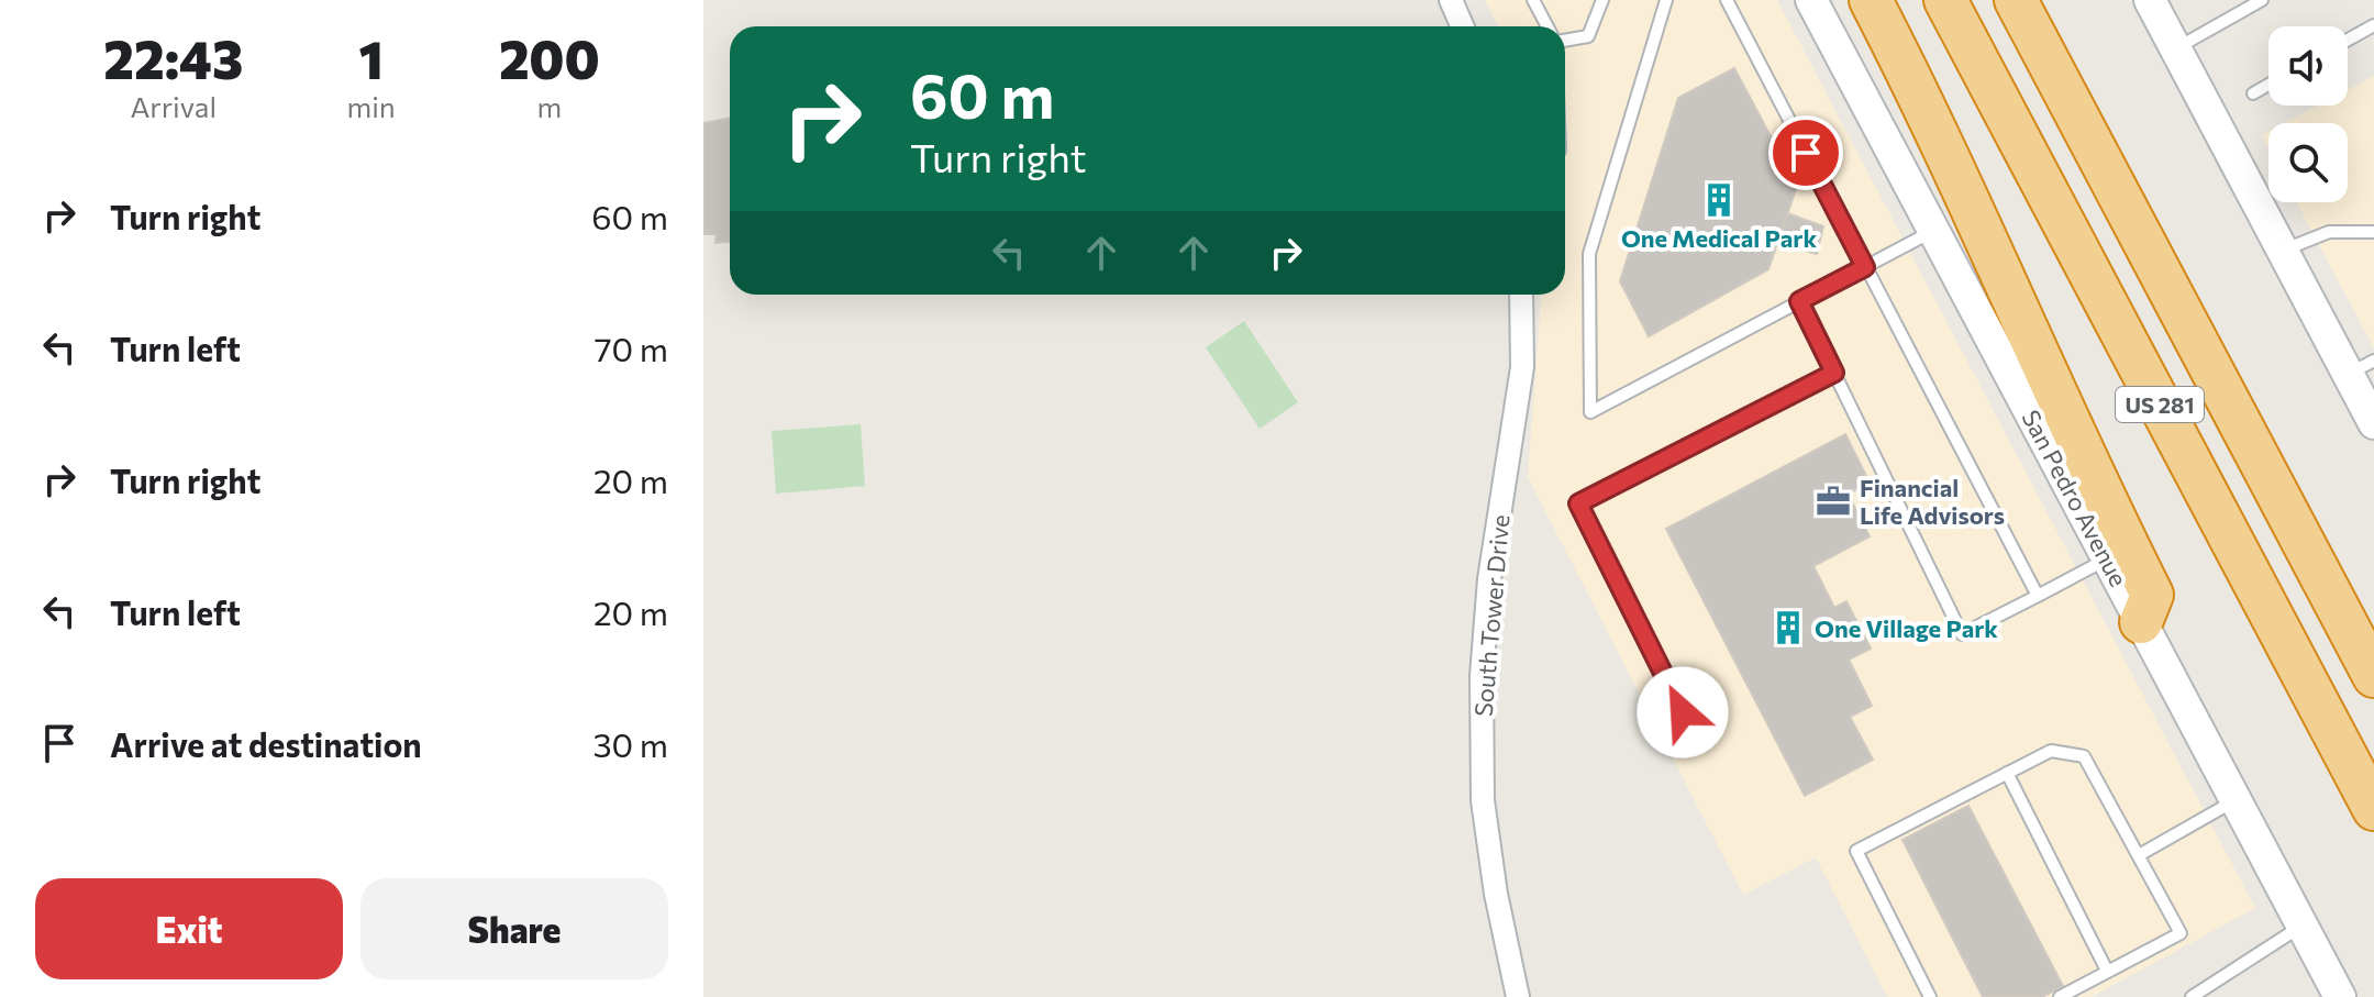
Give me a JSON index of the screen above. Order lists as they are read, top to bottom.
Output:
{
  "streets": {
    "highway": ["US 281"],
    "main road": ["San Pedro Avenue"],
    "street": ["South Tower Drive"]
  },
  "places": {
    "building": ["One Medical Park", "One Village Park"],
    "office": ["Financial Life Advisors"]
  },
  "page": {
    "eta": [
      "22:43",
      "Arrival",
      "1",
      "min",
      "200",
      "m"
    ],
    "turn": ["60 m", "Turn right"],
    "list": [
      {
        "name": "Turn right",
        "value": "60 m"
      },
      {
        "name": "Turn left",
        "value": "70 m"
      },
      {
        "name": "Turn right",
        "value": "20 m"
      },
      {
        "name": "Turn left",
        "value": "20 m"
      },
      {
        "name": "Arrive at destination",
        "value": "30 m"
      }
    ],
    "buttons": ["Exit", "Share"]
  }
}
